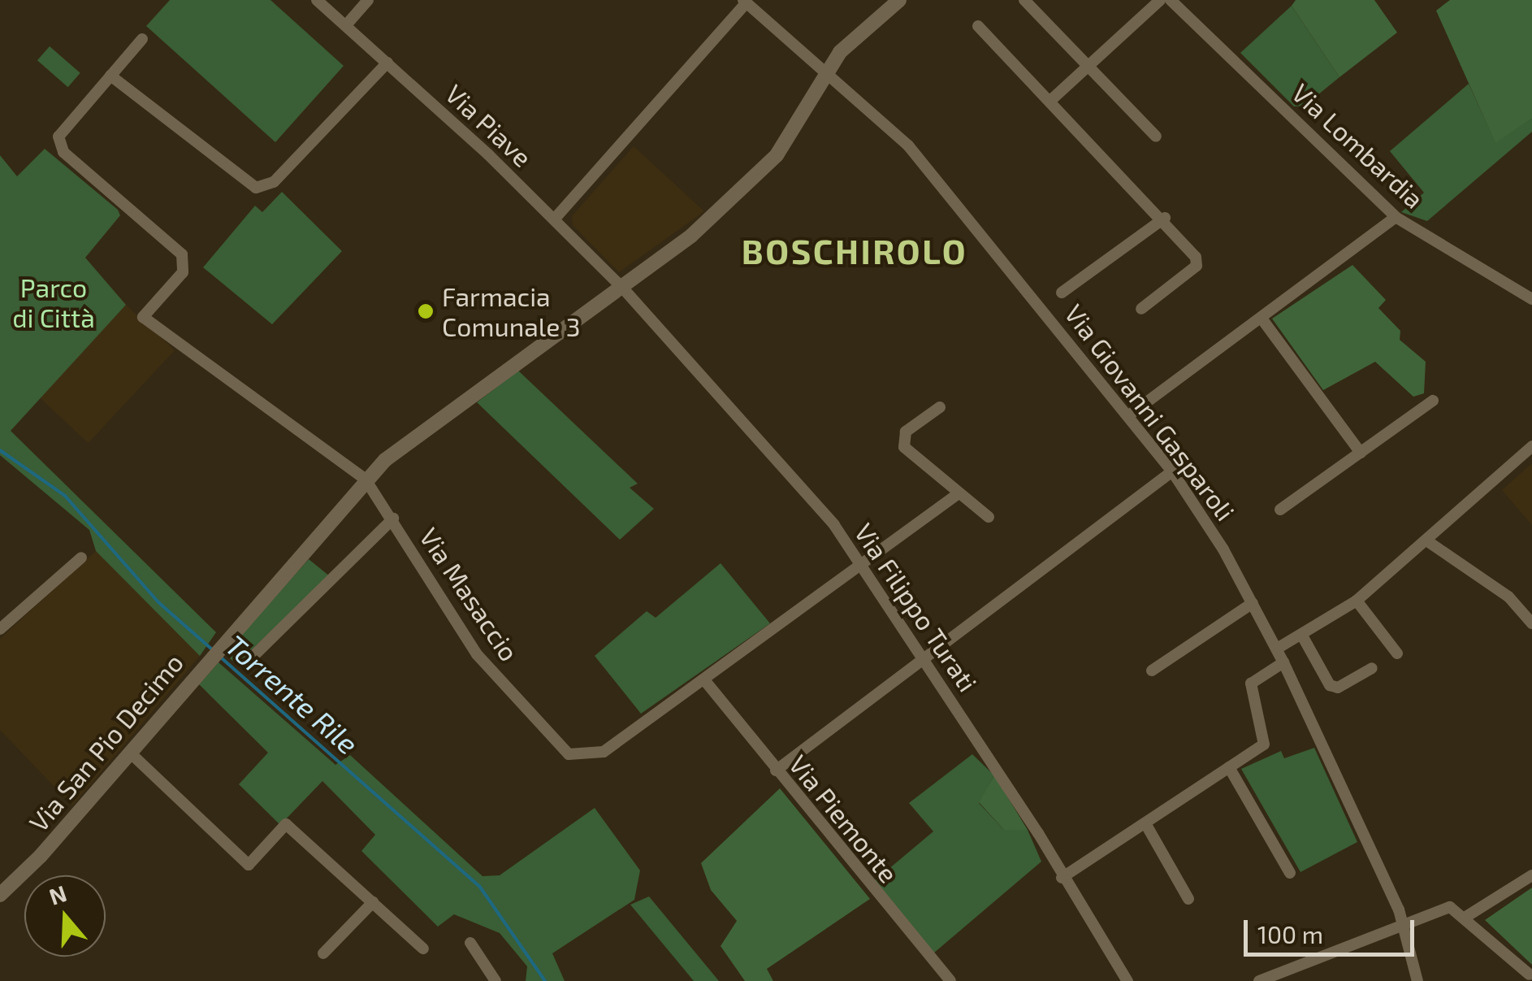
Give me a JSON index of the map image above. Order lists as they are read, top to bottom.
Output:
{
  "streets": {
    "street": [
      "Via Piave",
      "Via Lombardia",
      "Via Giovanni Gasparoli",
      "Via Masaccio",
      "Via Filippo Turati",
      "Via San Pio Decimo",
      "Via Piemonte"
    ]
  },
  "crossings": [
    ["Via Piave", "Via Filippo Turati"],
    ["Via Piave", "Via San Pio Decimo"],
    ["Via Giovanni Gasparoli", "Via San Pio Decimo"],
    ["Via Masaccio", "Via San Pio Decimo"],
    ["Via Masaccio", "Via Piemonte"],
    ["Via Filippo Turati", "Via San Pio Decimo"]
  ],
  "districts": ["BOSCHIROLO"],
  "water": ["Torrente Rile"],
  "parks": ["Parco di Città"],
  "places": ["Farmacia Comunale 3"],
  "scale_bar": "100 m",
  "north": "top"
}
